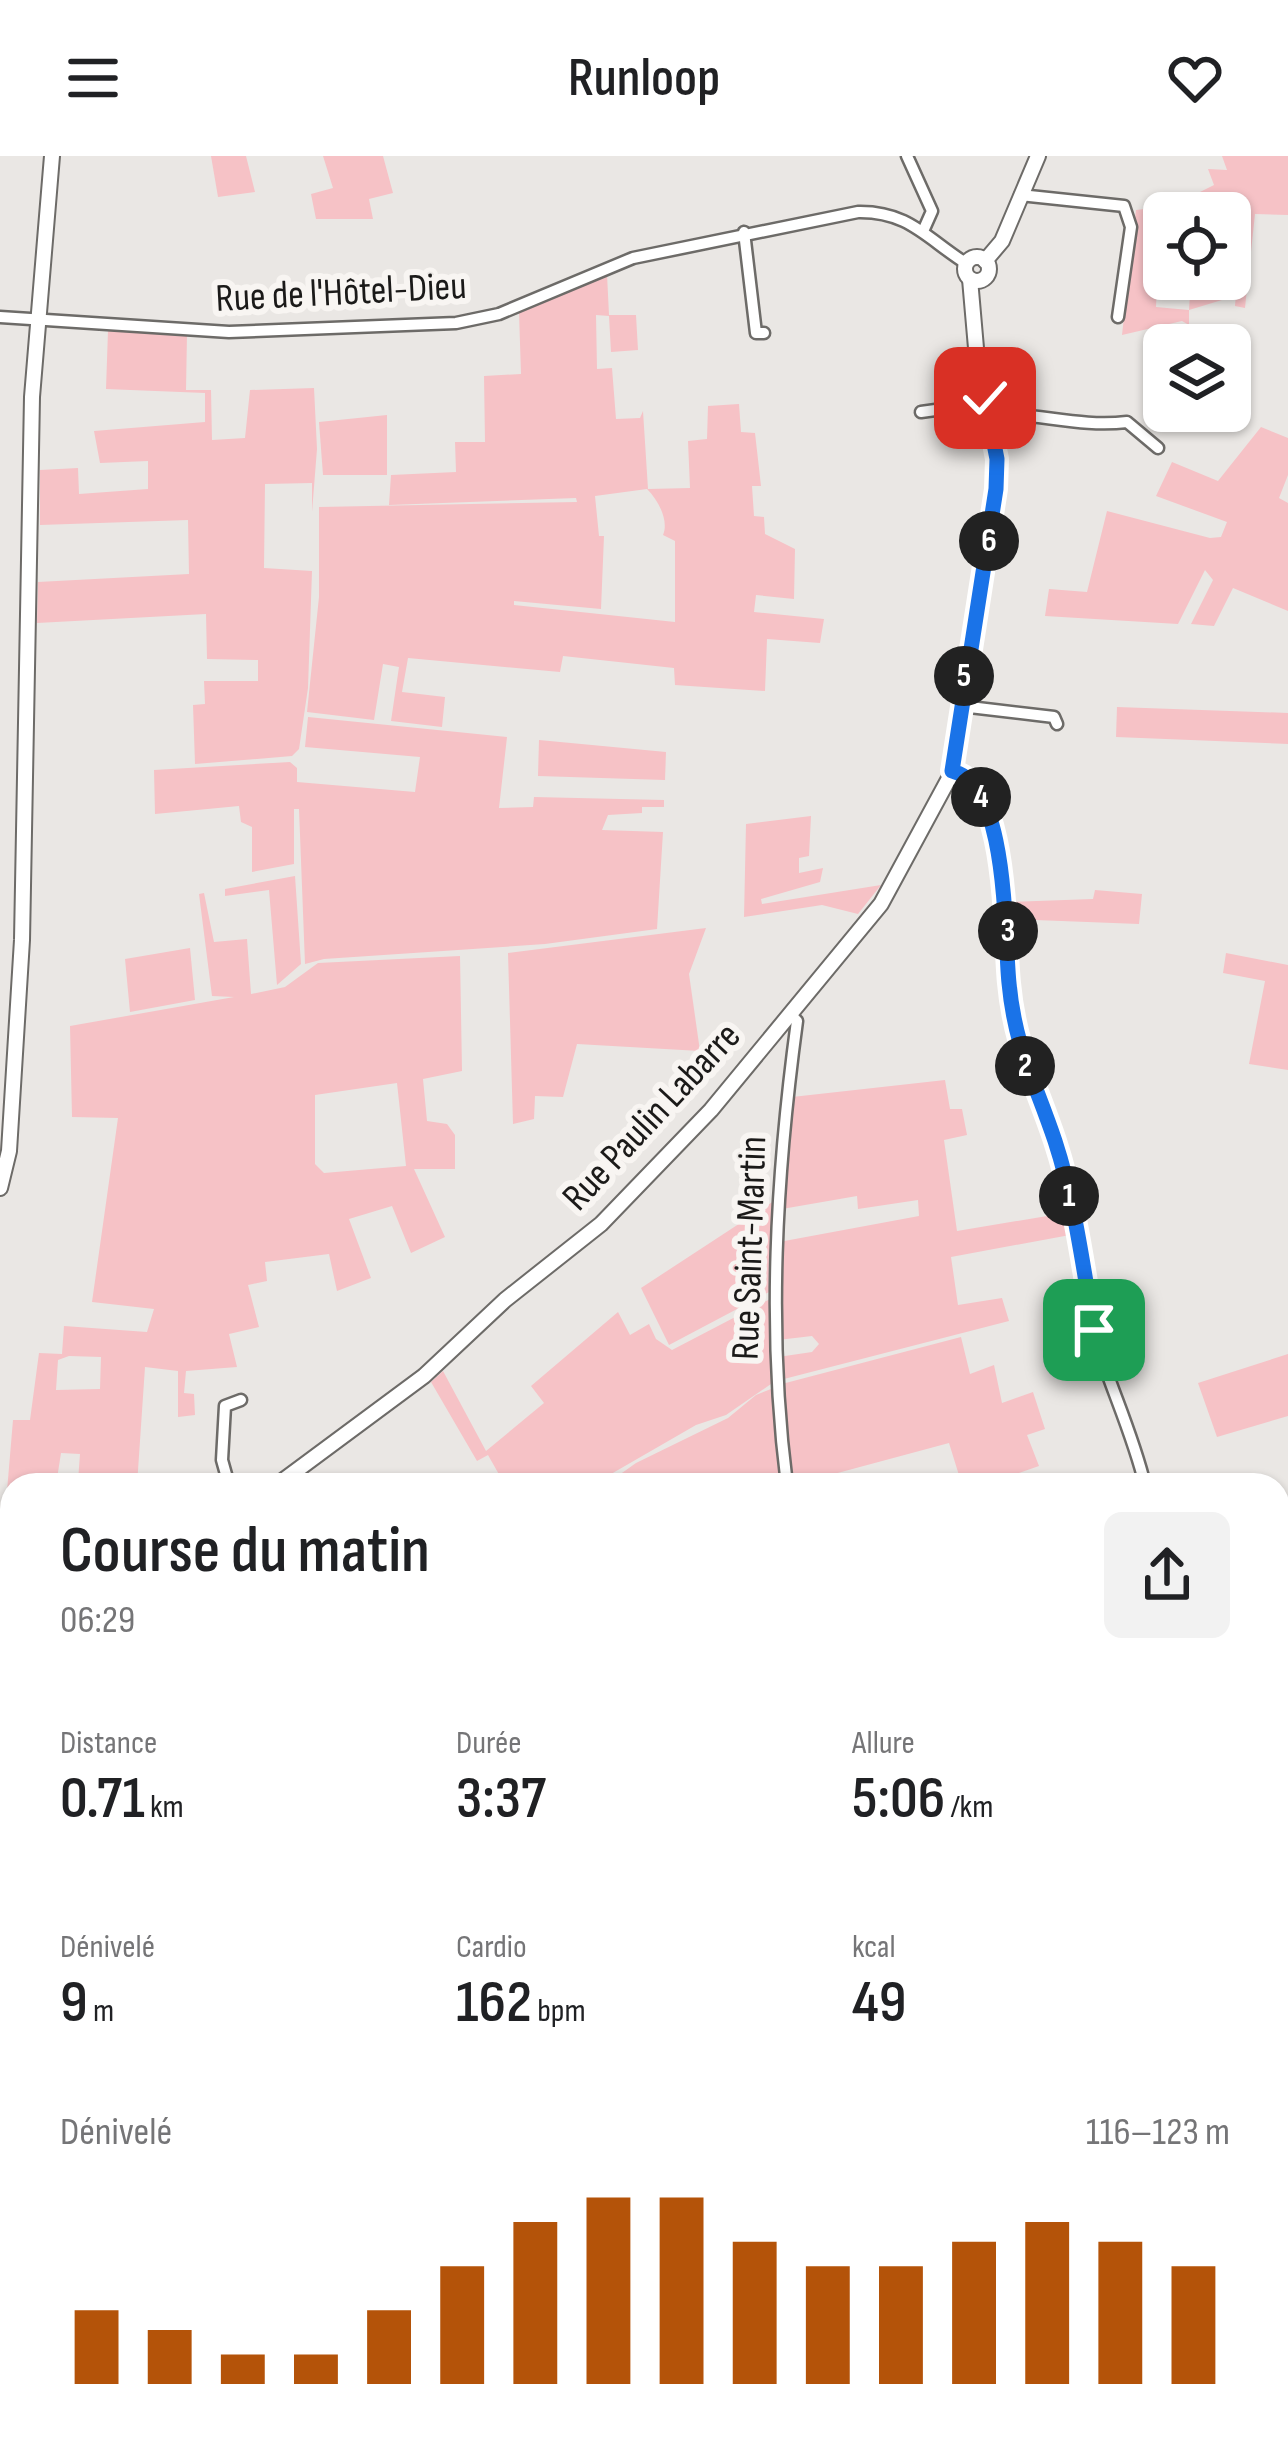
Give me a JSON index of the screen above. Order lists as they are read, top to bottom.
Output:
{
  "streets": {
    "street": ["Rue de l'Hôtel-Dieu", "Rue Paulin Labarre", "Rue Saint-Martin"]
  },
  "crossings": [
    ["Rue Paulin Labarre", "Rue Saint-Martin"]
  ],
  "page": {
    "header": "Runloop",
    "pins": [
      "6",
      "5",
      "4",
      "3",
      "2",
      "1"
    ],
    "heading": ["Course du matin", "06:29"],
    "stats": [
      ["Distance", "0.71 km"],
      ["Durée", "3:37"],
      ["Allure", "5:06 /km"],
      ["Dénivelé", "9 m"],
      ["Cardio", "162 bpm"],
      ["kcal", "49"]
    ],
    "chart": ["Dénivelé", "116–123 m"]
  }
}
